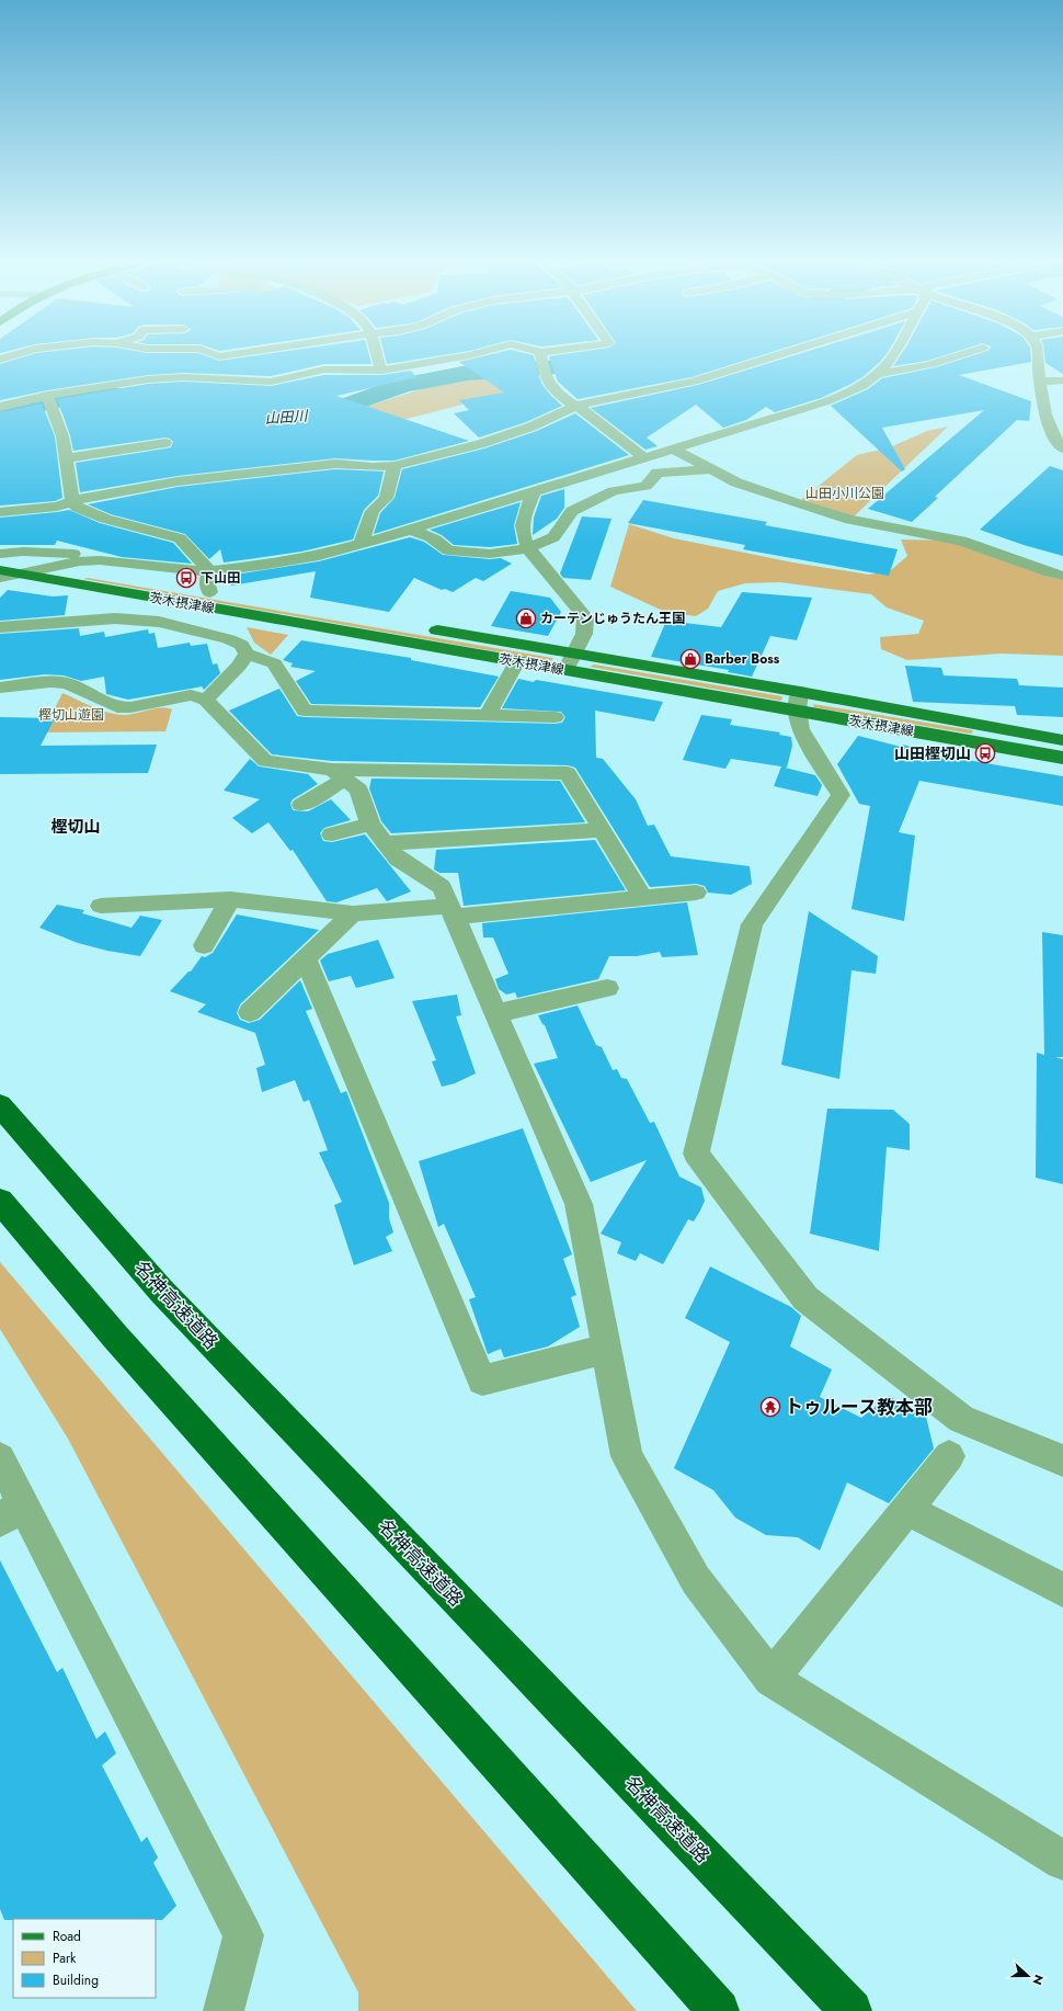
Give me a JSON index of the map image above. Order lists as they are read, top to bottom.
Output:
{
  "streets": {
    "highway": ["名神高速道路"],
    "main road": ["茨木摂津線"]
  },
  "districts": ["樫切山"],
  "water": ["山田川"],
  "parks": ["山田小川公園", "樫切山遊園"],
  "places": {
    "bus stop": ["下山田", "山田樫切山"],
    "shop": ["カーテンじゅうたん王国", "Barber Boss"],
    "temple": ["トゥルース教本部"]
  },
  "legend": ["Road", "Park", "Building"],
  "north": "right"
}
